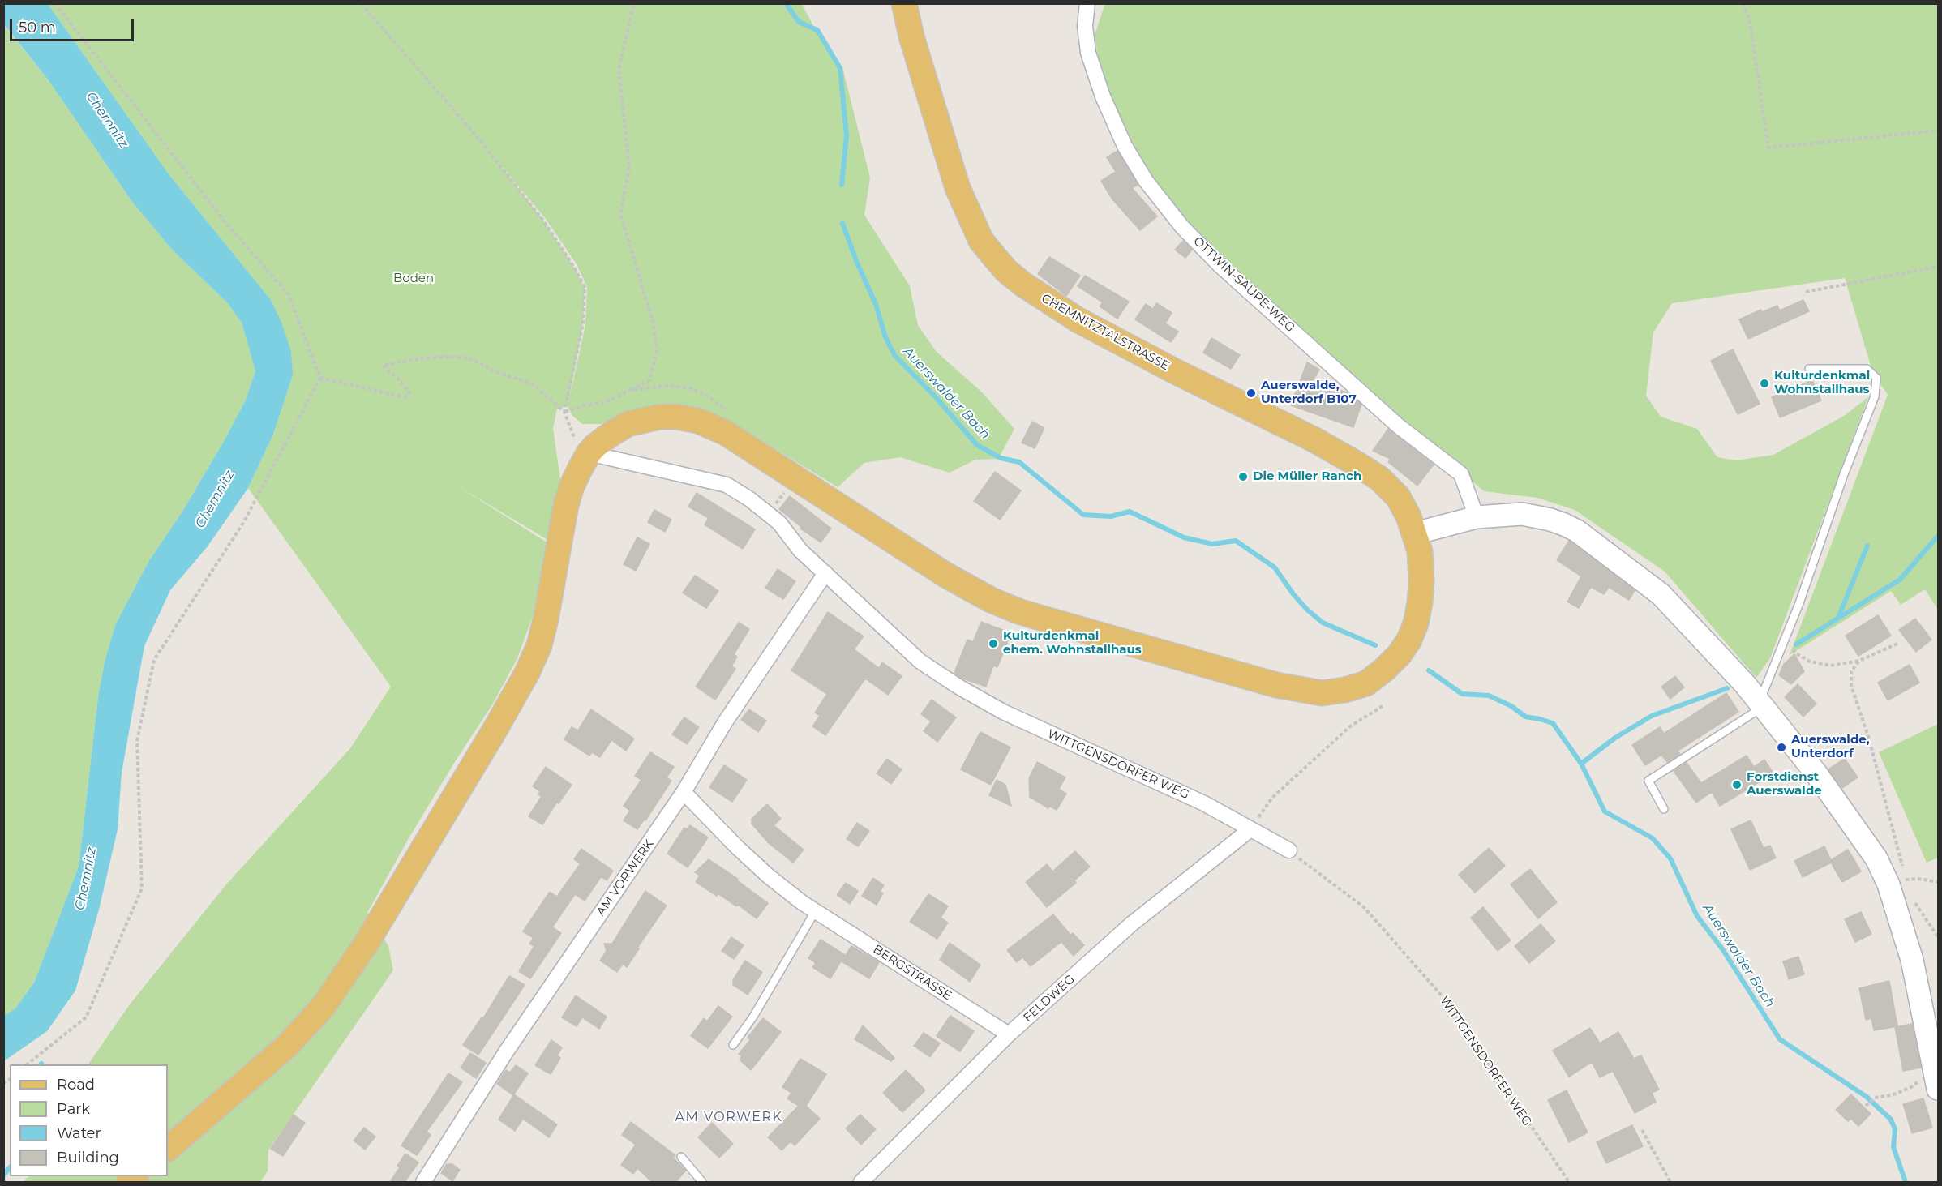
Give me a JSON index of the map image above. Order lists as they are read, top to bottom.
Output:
{
  "streets": {
    "main road": ["CHEMNITZTALSTRASSE"],
    "street": [
      "OTTWIN-SAUPE-WEG",
      "WITTGENSDORFER WEG",
      "AM VORWERK",
      "BERGSTRASSE",
      "FELDWEG"
    ]
  },
  "crossings": [
    ["CHEMNITZTALSTRASSE", "WITTGENSDORFER WEG"],
    ["WITTGENSDORFER WEG", "AM VORWERK"],
    ["WITTGENSDORFER WEG", "FELDWEG"],
    ["AM VORWERK", "BERGSTRASSE"],
    ["BERGSTRASSE", "FELDWEG"]
  ],
  "districts": ["AM VORWERK"],
  "water": ["Chemnitz", "Auerswalder Bach"],
  "parks": ["Boden"],
  "places": [
    "Kulturdenkmal Wohnstallhaus",
    "Auerswalde, Unterdorf B107",
    "Die Müller Ranch",
    "Kulturdenkmal ehem. Wohnstallhaus",
    "Auerswalde, Unterdorf",
    "Forstdienst Auerswalde"
  ],
  "legend": [
    "Road",
    "Park",
    "Water",
    "Building"
  ],
  "scale_bar": "50 m"
}
